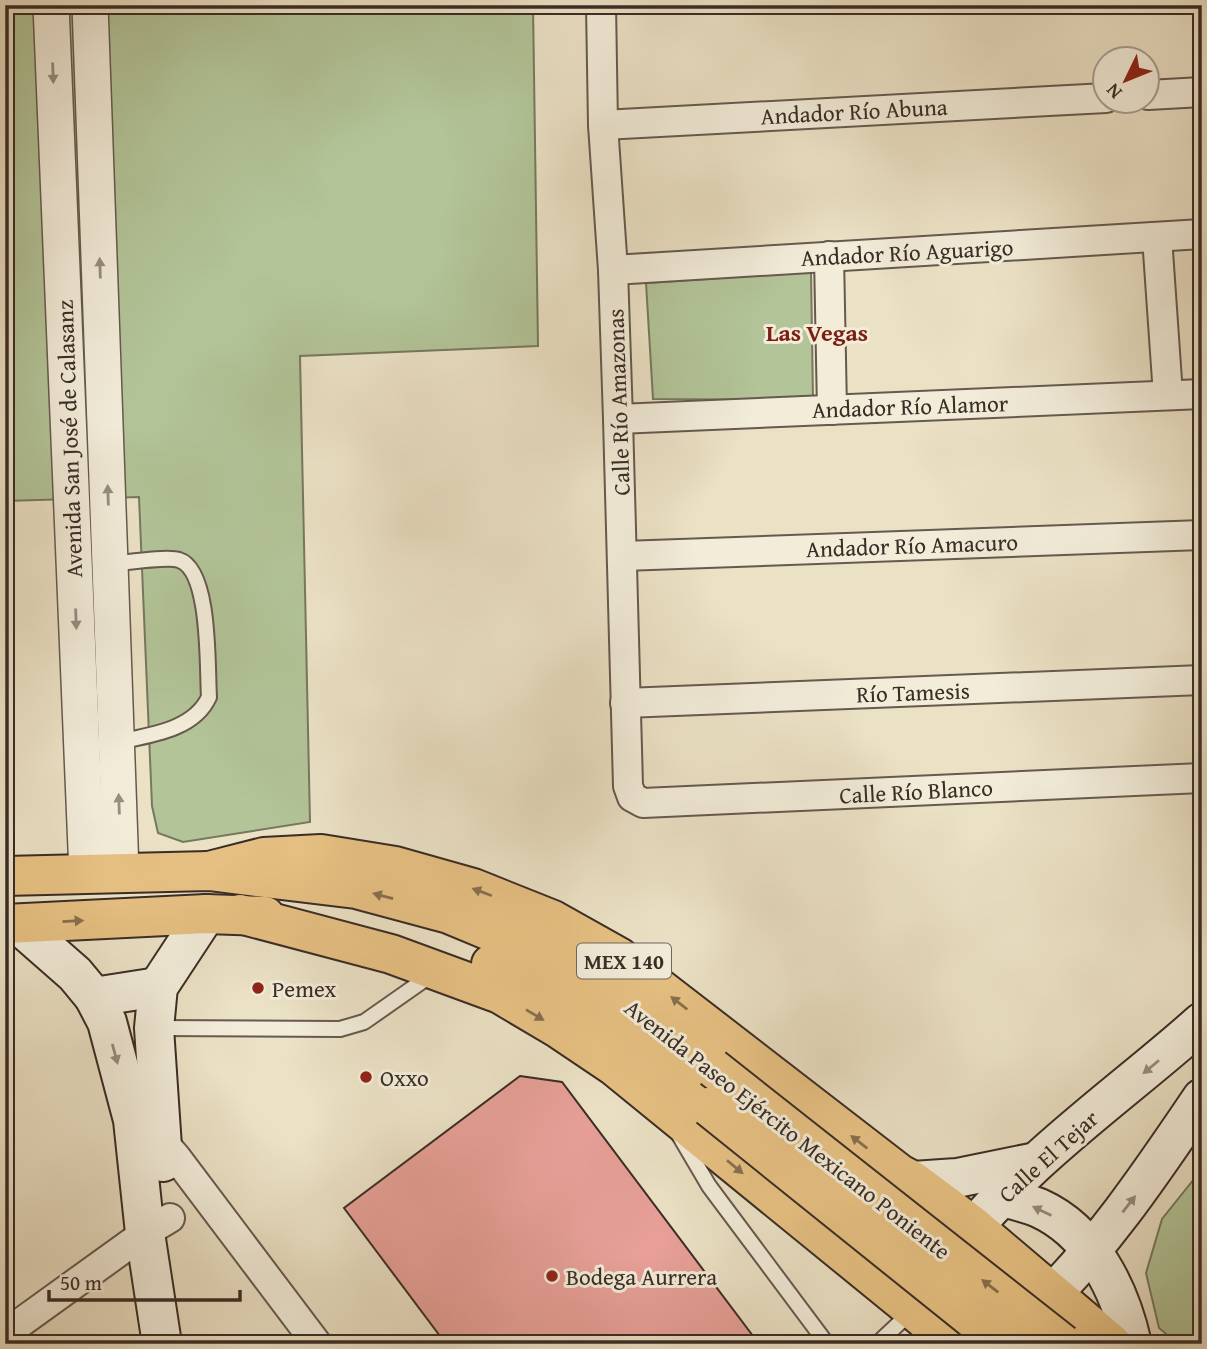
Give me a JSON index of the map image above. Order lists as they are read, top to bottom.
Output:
{
  "streets": {
    "main road": ["MEX 140", "Avenida Paseo Ejército Mexicano Poniente", "Calle El Tejar"],
    "street": [
      "Andador Río Abuna",
      "Andador Río Aguarigo",
      "Calle Río Amazonas",
      "Andador Río Alamor",
      "Avenida San José de Calasanz",
      "Andador Río Amacuro",
      "Río Tamesis",
      "Calle Río Blanco"
    ]
  },
  "crossings": [
    ["Andador Río Abuna", "Calle Río Amazonas"],
    ["Andador Río Aguarigo", "Calle Río Amazonas"],
    ["Calle Río Amazonas", "Andador Río Alamor"],
    ["Calle Río Amazonas", "Andador Río Amacuro"],
    ["Calle Río Amazonas", "Río Tamesis"],
    ["Calle Río Amazonas", "Calle Río Blanco"],
    ["Avenida San José de Calasanz", "Avenida Paseo Ejército Mexicano Poniente"],
    ["MEX 140", "Avenida Paseo Ejército Mexicano Poniente"],
    ["MEX 140", "Calle El Tejar"]
  ],
  "districts": ["Las Vegas"],
  "places": ["Pemex", "Oxxo", "Bodega Aurrera"],
  "scale_bar": "50 m",
  "north": "bottom left"
}
